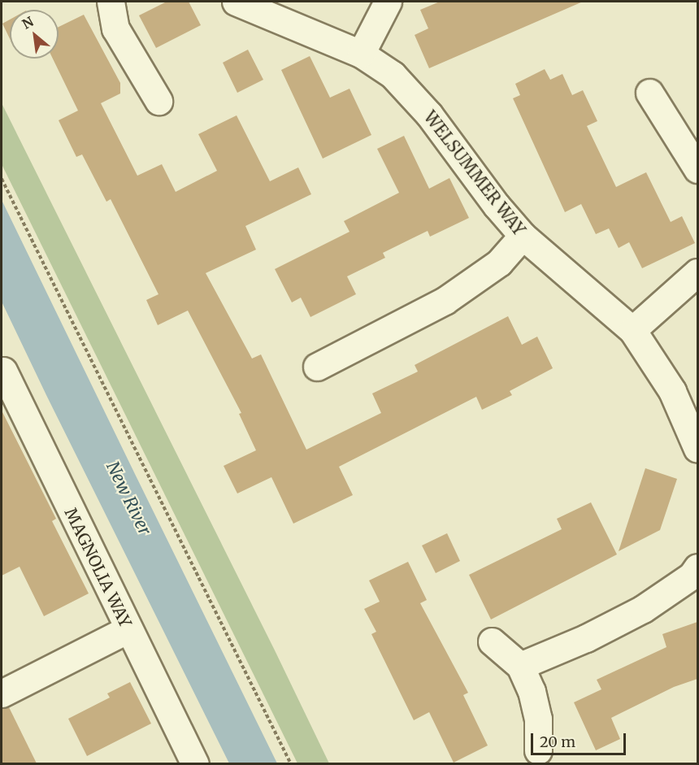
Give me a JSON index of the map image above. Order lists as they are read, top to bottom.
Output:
{
  "streets": {
    "street": ["WELSUMMER WAY", "MAGNOLIA WAY"]
  },
  "water": ["New River"],
  "scale_bar": "20 m",
  "north": "top left"
}
